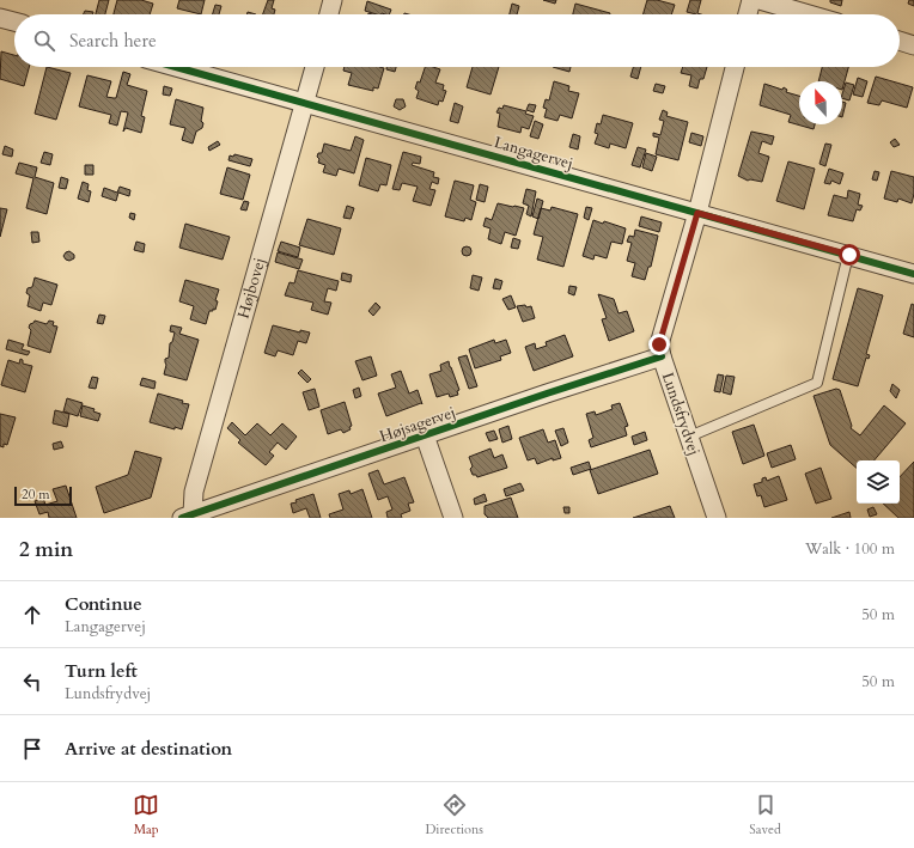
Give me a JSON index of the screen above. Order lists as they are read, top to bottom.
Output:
{
  "streets": {
    "street": [
      "Langagervej",
      "Højbovej",
      "Lundsfrydvej",
      "Højsagervej"
    ]
  },
  "crossings": [
    ["Langagervej", "Højbovej"],
    ["Langagervej", "Lundsfrydvej"],
    ["Højbovej", "Højsagervej"],
    ["Lundsfrydvej", "Højsagervej"]
  ],
  "scale_bar": "20 m",
  "north": "top",
  "page": {
    "search": "Search here",
    "scale": "20 m",
    "heading": ["2 min", "Walk · 100 m"],
    "list": [
      ["Continue", "Langagervej", "50 m"],
      ["Turn left", "Lundsfrydvej", "50 m"],
      "Arrive at destination"
    ],
    "nav": ["Map", "Directions", "Saved"]
  }
}
